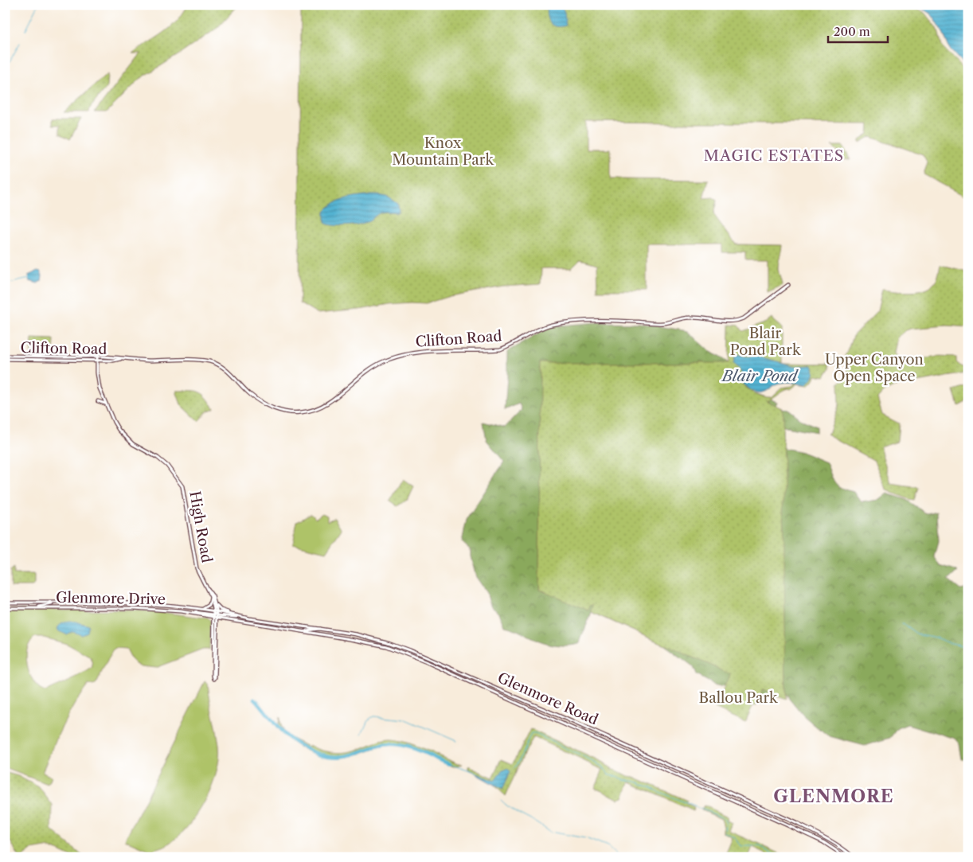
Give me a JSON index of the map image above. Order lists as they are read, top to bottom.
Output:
{
  "streets": {
    "main road": [
      "Clifton Road",
      "High Road",
      "Glenmore Drive",
      "Glenmore Road"
    ]
  },
  "crossings": [
    ["Clifton Road", "High Road"],
    ["High Road", "Glenmore Drive"],
    ["High Road", "Glenmore Road"],
    ["Glenmore Drive", "Glenmore Road"]
  ],
  "districts": ["MAGIC ESTATES", "GLENMORE"],
  "water": ["Blair Pond"],
  "parks": [
    "Knox Mountain Park",
    "Blair Pond Park",
    "Upper Canyon Open Space",
    "Ballou Park"
  ],
  "scale_bar": "200 m"
}
